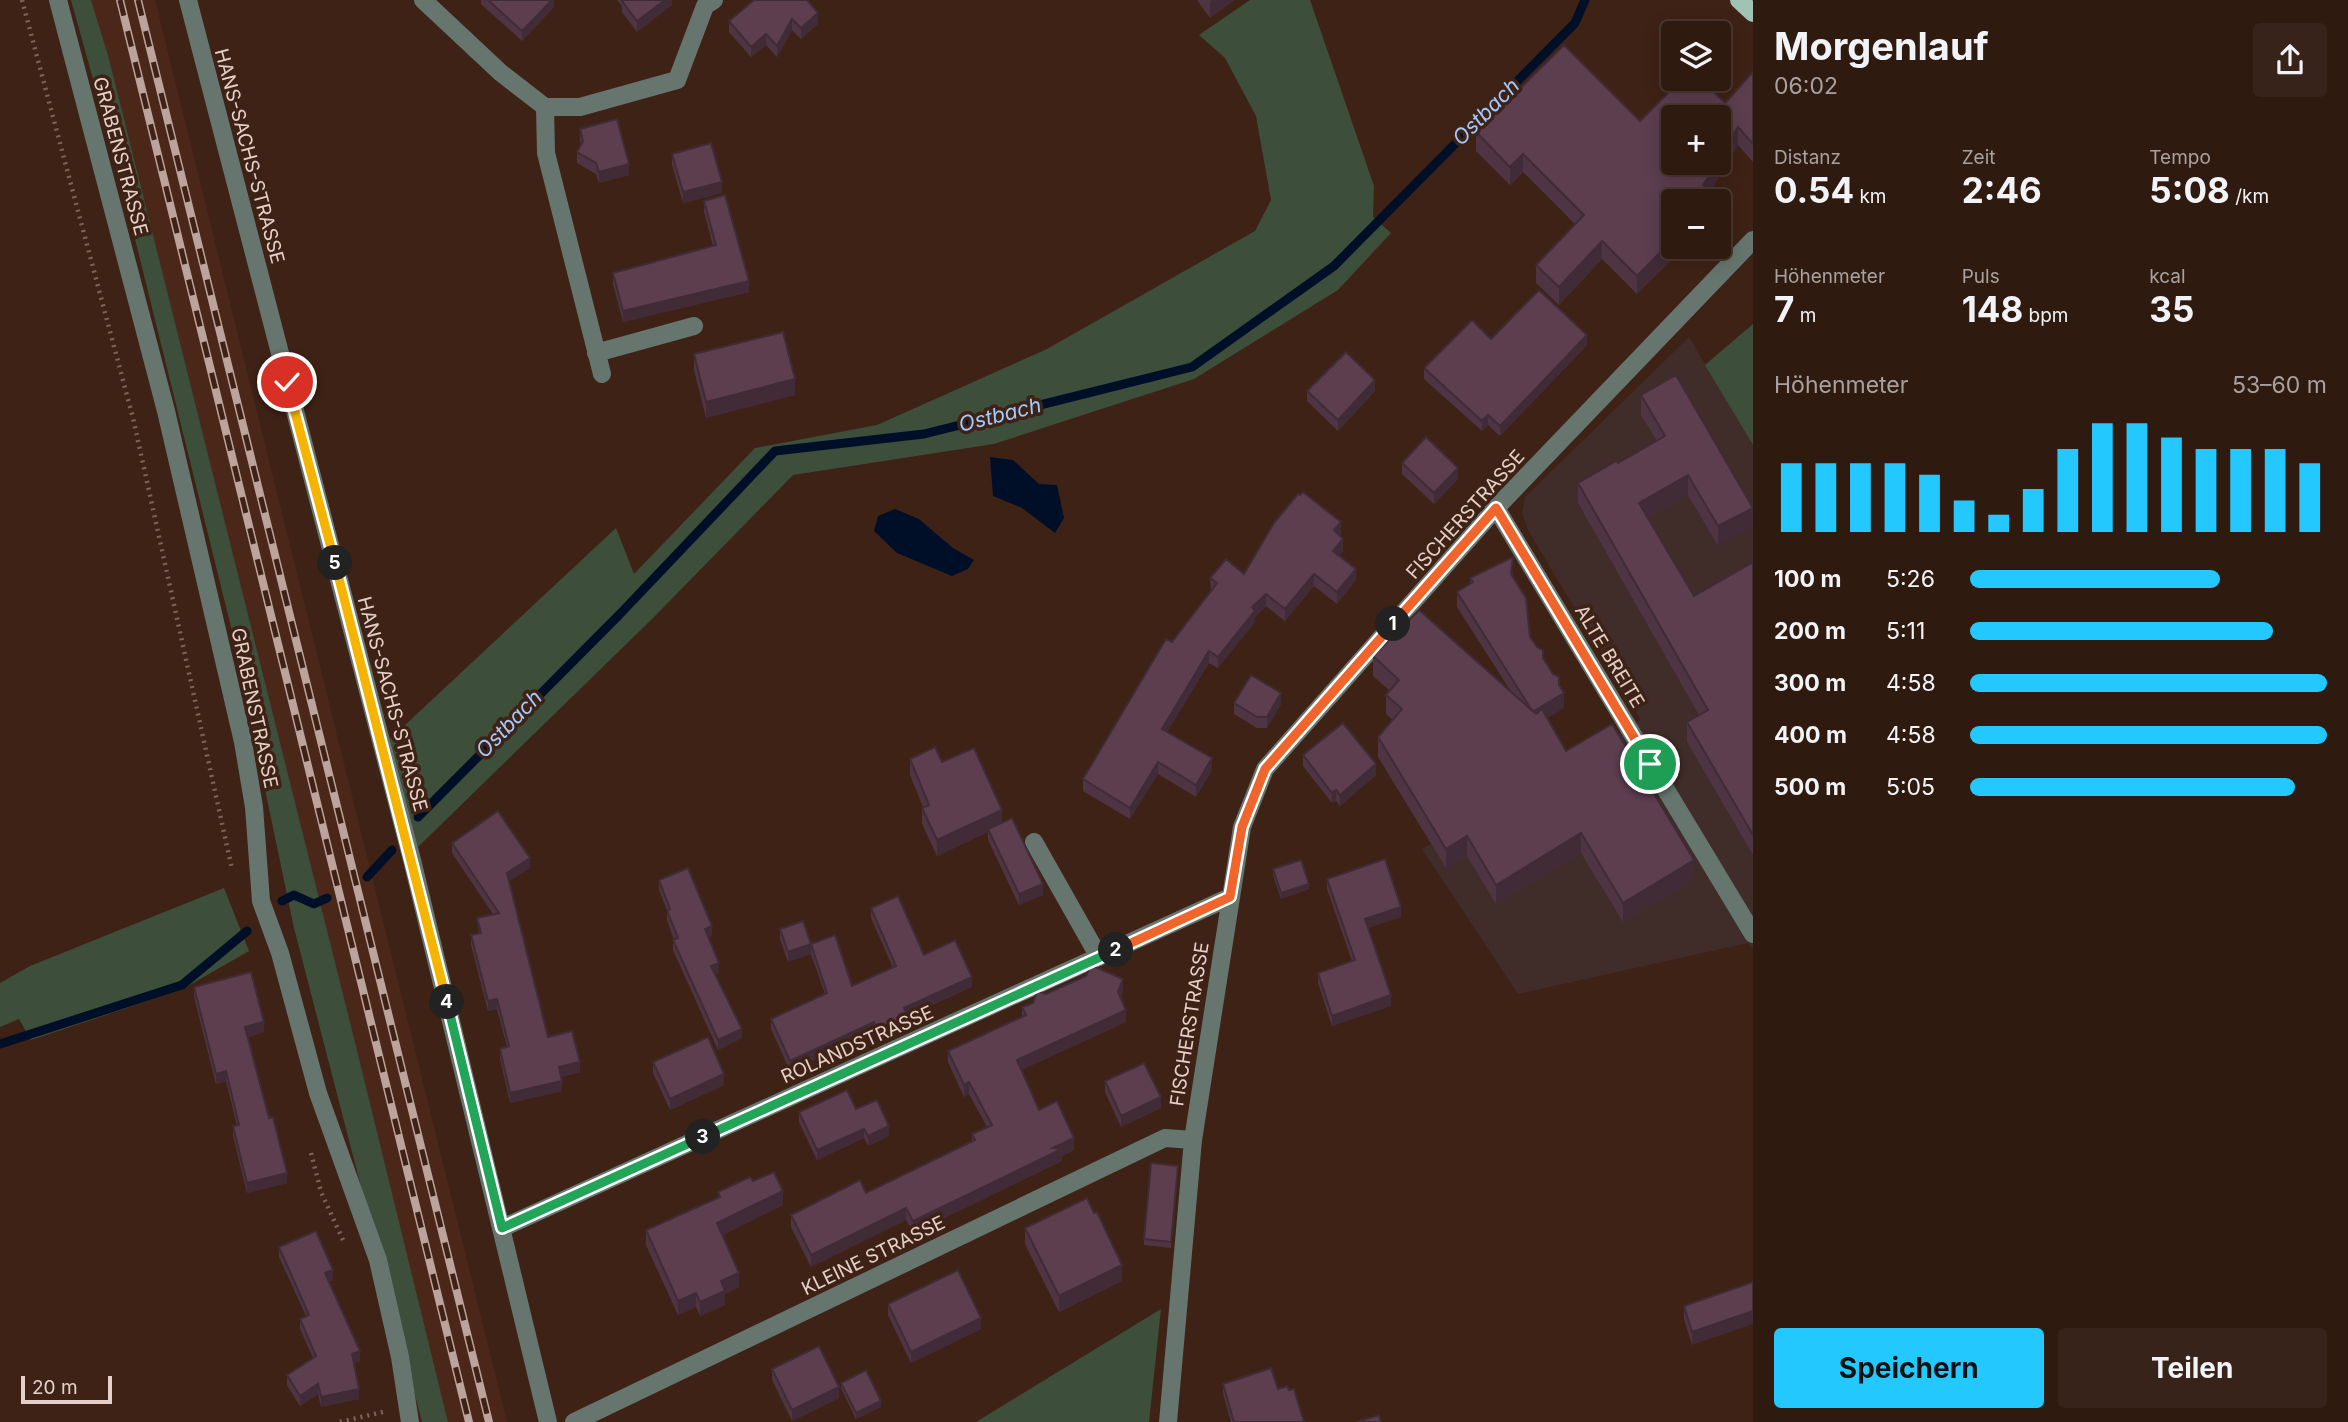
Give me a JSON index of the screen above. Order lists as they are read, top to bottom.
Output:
{
  "streets": {
    "street": [
      "GRABENSTRASSE",
      "HANS-SACHS-STRASSE",
      "FISCHERSTRASSE",
      "ALTE BREITE",
      "ROLANDSTRASSE",
      "KLEINE STRASSE"
    ]
  },
  "crossings": [
    ["HANS-SACHS-STRASSE", "ROLANDSTRASSE"],
    ["FISCHERSTRASSE", "ALTE BREITE"],
    ["FISCHERSTRASSE", "ROLANDSTRASSE"],
    ["FISCHERSTRASSE", "KLEINE STRASSE"]
  ],
  "water": ["Ostbach"],
  "scale_bar": "20 m",
  "page": {
    "heading": ["Morgenlauf", "06:02"],
    "map_buttons": ["+", "−"],
    "stats": [
      ["Distanz", "0.54 km"],
      ["Zeit", "2:46"],
      ["Tempo", "5:08 /km"],
      ["Höhenmeter", "7 m"],
      ["Puls", "148 bpm"],
      ["kcal", "35"]
    ],
    "chart": ["Höhenmeter", "53–60 m"],
    "pins": [
      "5",
      "1",
      "2",
      "4",
      "3"
    ],
    "list": [
      {
        "name": "100 m",
        "note": "5:26"
      },
      {
        "name": "200 m",
        "note": "5:11"
      },
      {
        "name": "300 m",
        "note": "4:58"
      },
      {
        "name": "400 m",
        "note": "4:58"
      },
      {
        "name": "500 m",
        "note": "5:05"
      }
    ],
    "buttons": ["Speichern", "Teilen"],
    "scale": "20 m"
  }
}
